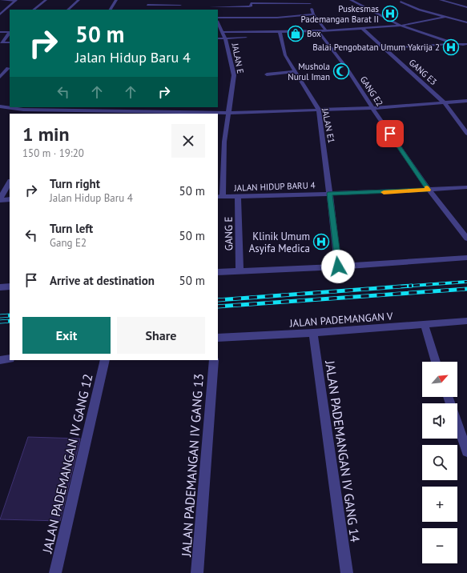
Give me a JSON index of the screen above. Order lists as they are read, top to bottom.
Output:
{
  "streets": {
    "street": [
      "JALAN E",
      "GANG E3",
      "GANG E2",
      "JALAN E1",
      "JALAN HIDUP BARU 4",
      "GANG E",
      "JALAN PADEMANGAN V",
      "JALAN PADEMANGAN IV GANG 14",
      "JALAN PADEMANGAN IV GANG 12",
      "JALAN PADEMANGAN IV GANG 13"
    ]
  },
  "crossings": [
    ["JALAN E", "JALAN HIDUP BARU 4"],
    ["GANG E2", "JALAN HIDUP BARU 4"],
    ["JALAN E1", "JALAN HIDUP BARU 4"],
    ["JALAN HIDUP BARU 4", "GANG E"],
    ["JALAN PADEMANGAN V", "JALAN PADEMANGAN IV GANG 14"]
  ],
  "places": {
    "hospital": ["Puskesmas Pademangan Barat II", "Balai Pengobatan Umum Yakrija 2", "Klinik Umum Asyifa Medica"],
    "shop": ["Box"],
    "mosque": ["Mushola Nurul Iman"]
  },
  "north": "top right",
  "page": {
    "turn": ["50 m", "Jalan Hidup Baru 4"],
    "heading": ["1 min", "150 m · 19:20"],
    "list": [
      {
        "name": "Turn right",
        "note": "Jalan Hidup Baru 4",
        "value": "50 m"
      },
      {
        "name": "Turn left",
        "note": "Gang E2",
        "value": "50 m"
      },
      {
        "name": "Arrive at destination",
        "value": "50 m"
      }
    ],
    "buttons": ["Exit", "Share"],
    "map_buttons": ["+", "−"]
  }
}
